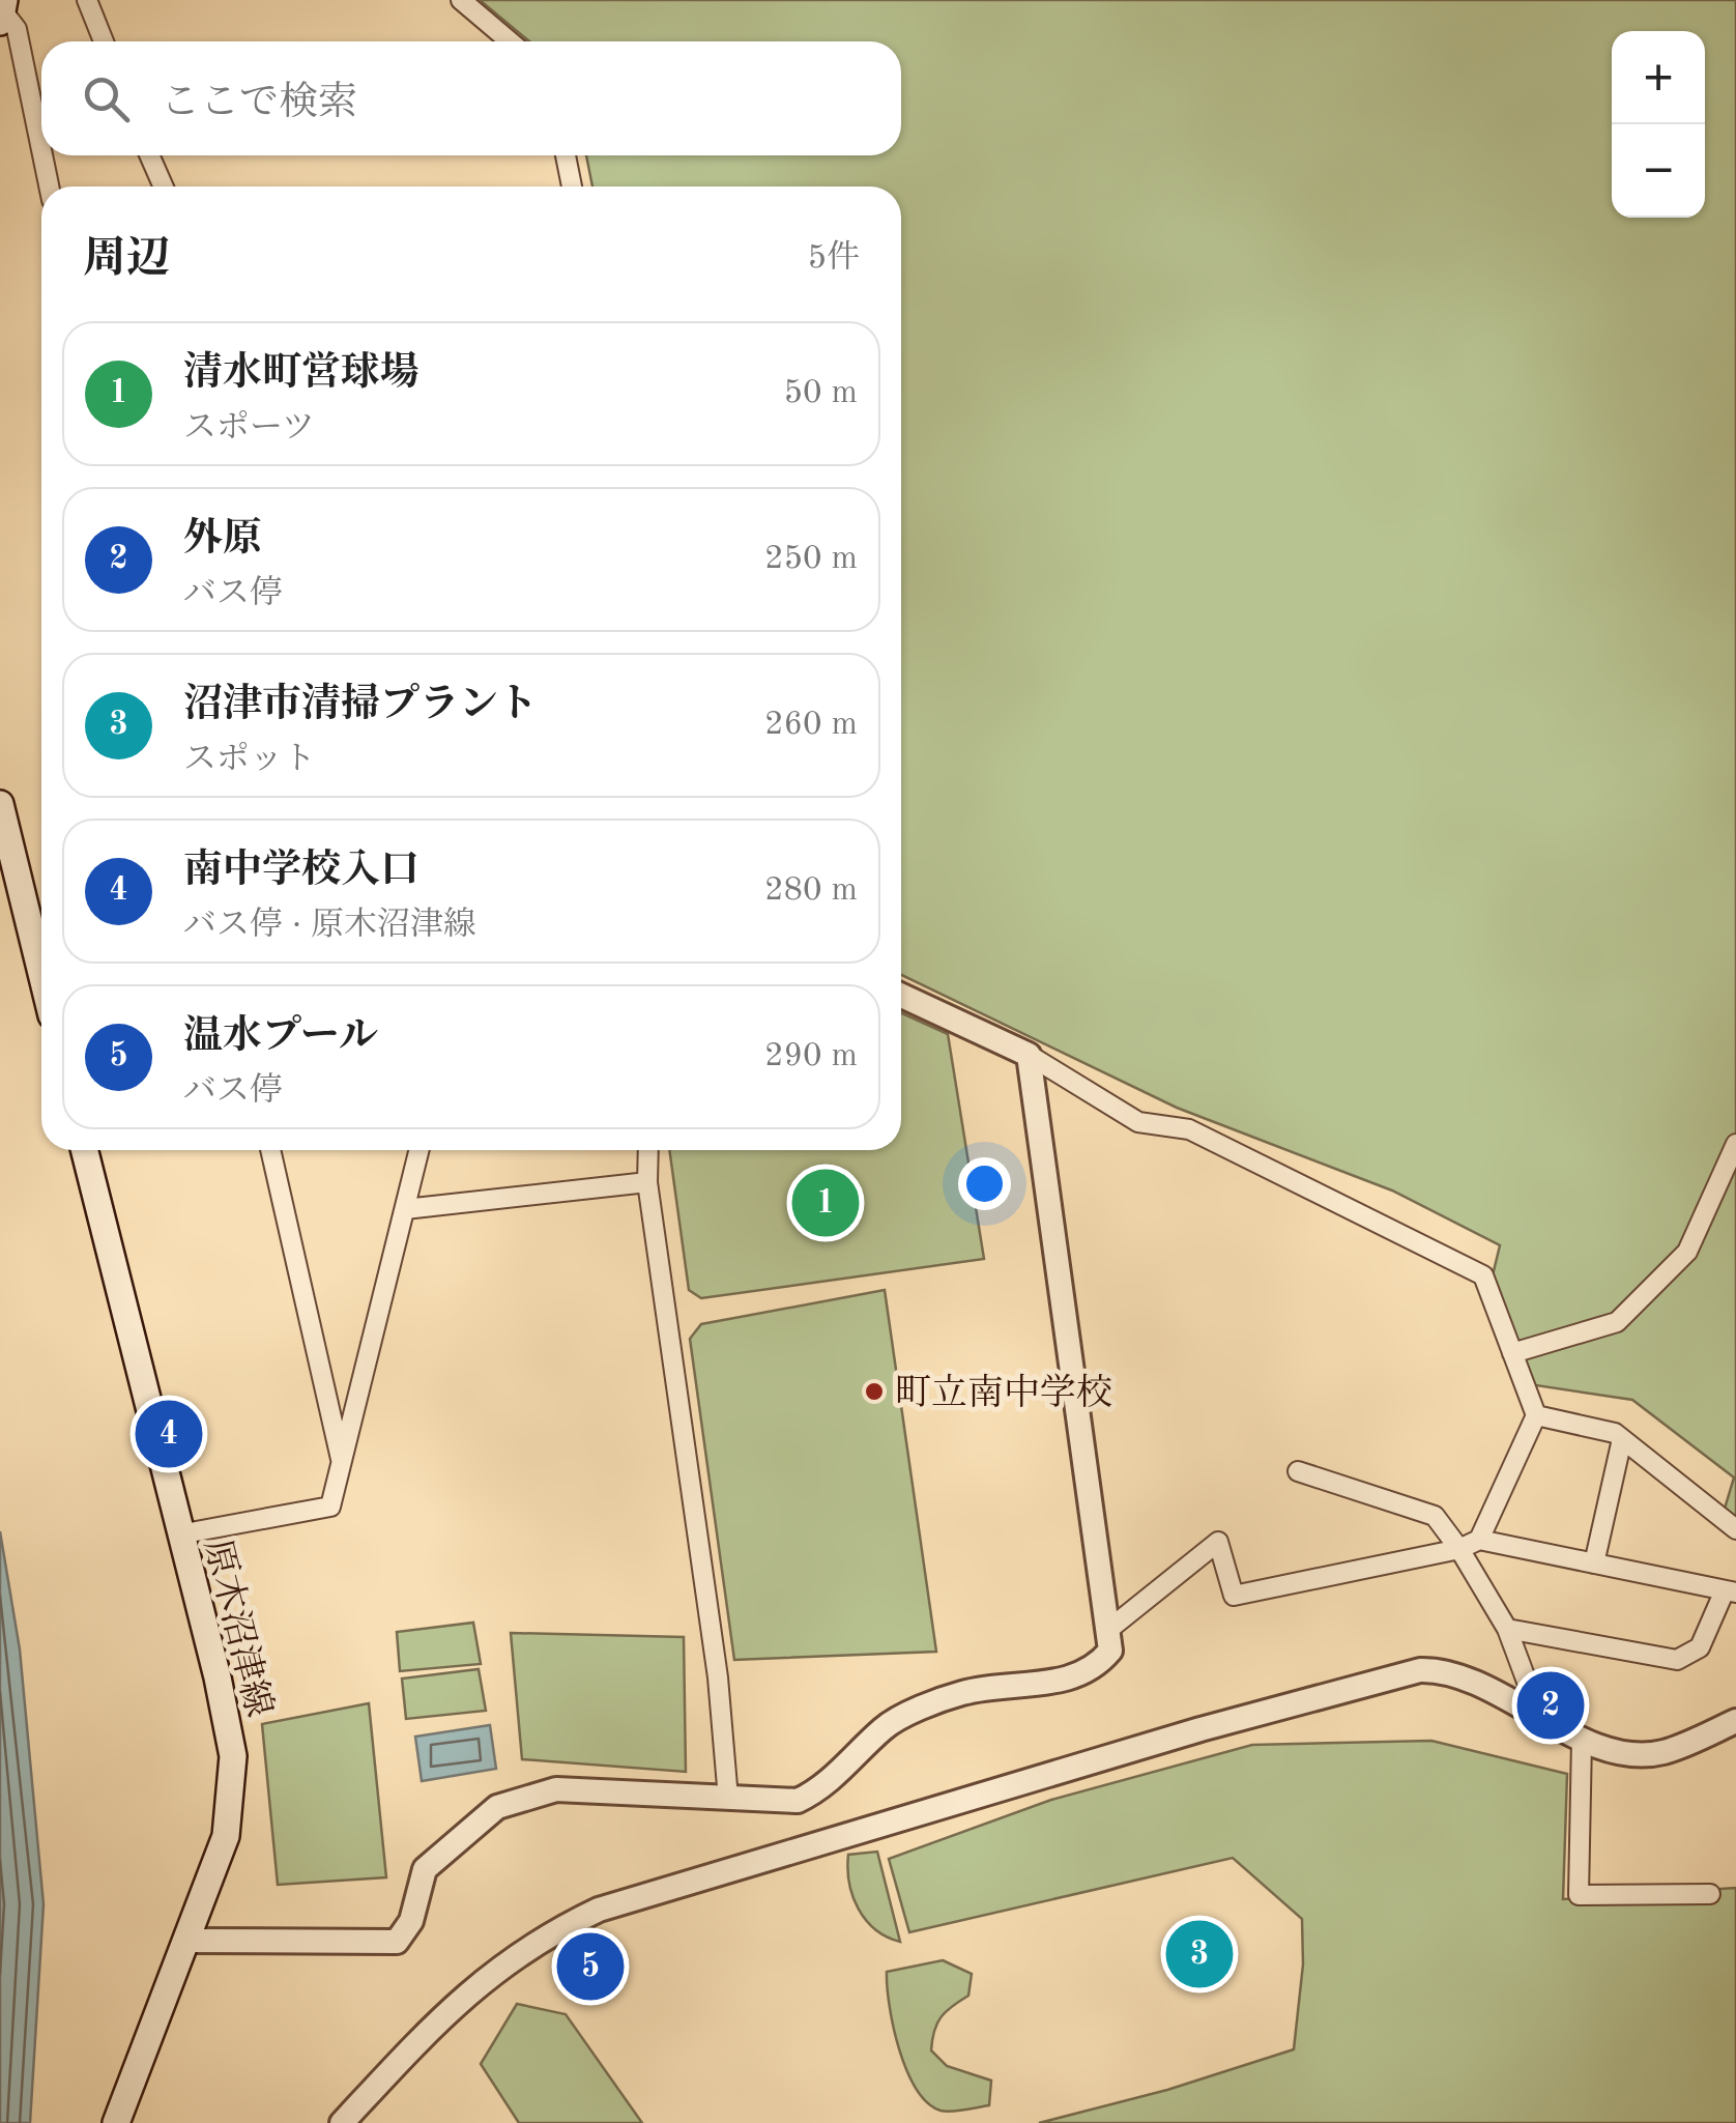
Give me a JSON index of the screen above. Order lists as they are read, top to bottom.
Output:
{
  "streets": {
    "main road": ["原木沼津線"]
  },
  "places": ["町立南中学校"],
  "page": {
    "map_buttons": ["+", "−"],
    "search": "ここで検索",
    "heading": ["周辺", "5件"],
    "list": [
      {
        "mark": "1",
        "name": "清水町営球場",
        "note": "スポーツ",
        "value": "50 m"
      },
      {
        "mark": "2",
        "name": "外原",
        "note": "バス停",
        "value": "250 m"
      },
      {
        "mark": "3",
        "name": "沼津市清掃プラント",
        "note": "スポット",
        "value": "260 m"
      },
      {
        "mark": "4",
        "name": "南中学校入口",
        "note": "バス停 · 原木沼津線",
        "value": "280 m"
      },
      {
        "mark": "5",
        "name": "温水プール",
        "note": "バス停",
        "value": "290 m"
      }
    ],
    "pins": [
      "1",
      "4",
      "2",
      "3",
      "5"
    ]
  }
}
